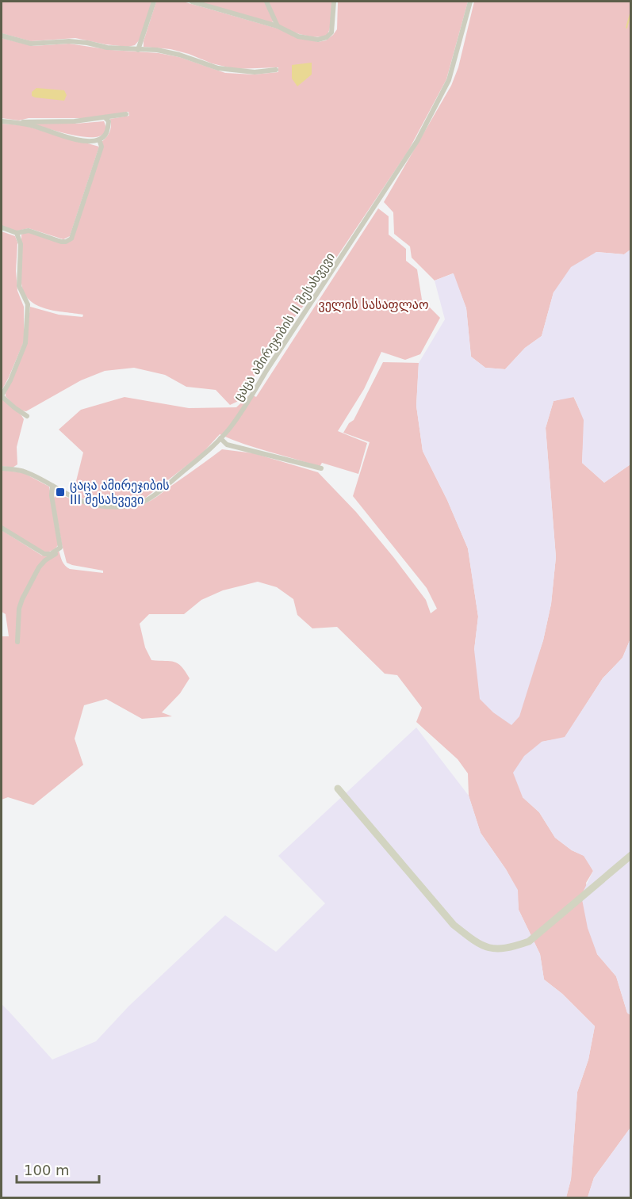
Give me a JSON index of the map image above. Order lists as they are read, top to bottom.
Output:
{
  "streets": {
    "street": ["ცაცა ამირეჯიბის II შესახვევი"]
  },
  "parks": ["ველის სასაფლაო"],
  "places": {
    "transit": ["ცაცა ამირეჯიბის III შესახვევი"]
  },
  "scale_bar": "100 m"
}
